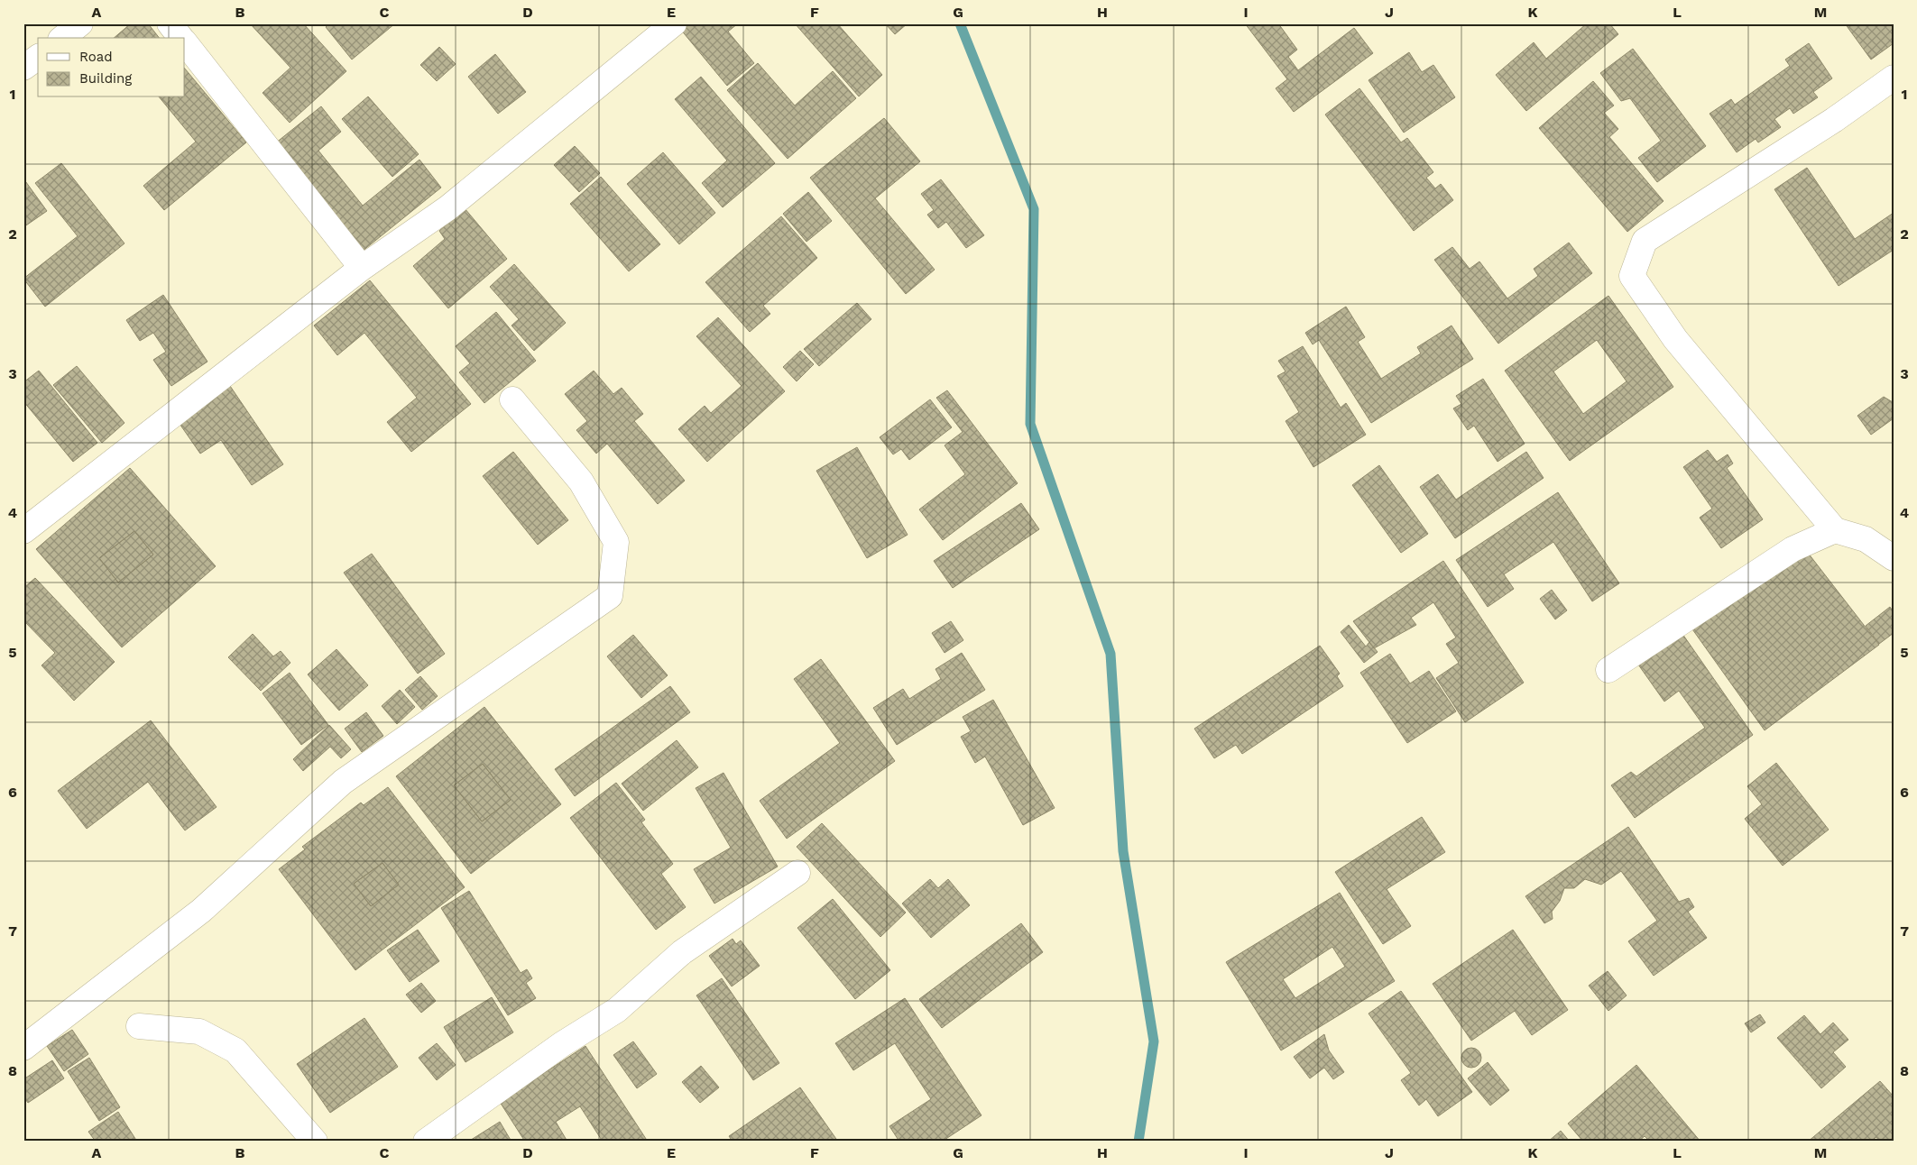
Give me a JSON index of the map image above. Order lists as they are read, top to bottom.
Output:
{
  "legend": ["Road", "Building"],
  "grid": {
    "columns": [
      "A",
      "B",
      "C",
      "D",
      "E",
      "F",
      "G",
      "H",
      "I",
      "J",
      "K",
      "L",
      "M"
    ],
    "rows": [
      "1",
      "2",
      "3",
      "4",
      "5",
      "6",
      "7",
      "8"
    ]
  }
}
